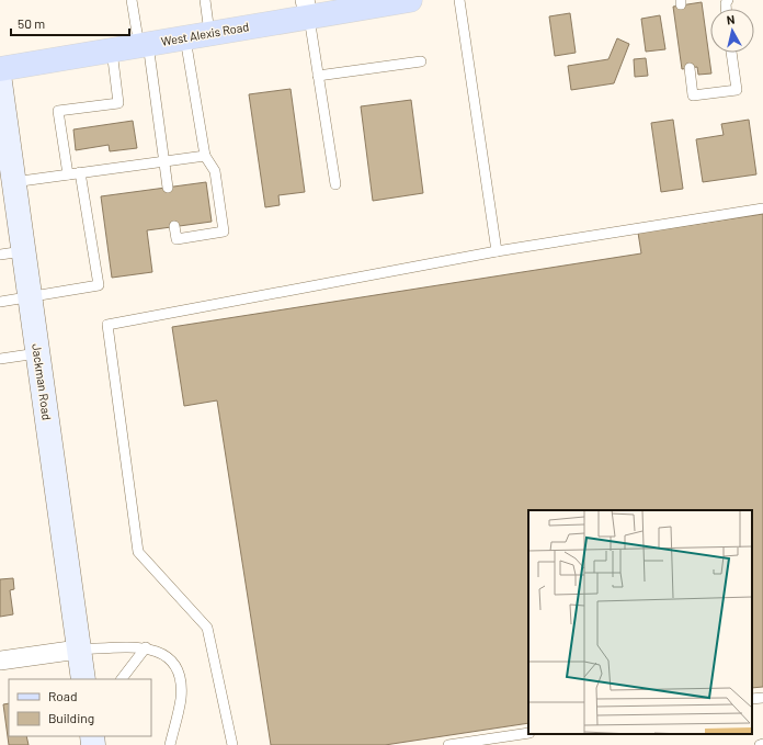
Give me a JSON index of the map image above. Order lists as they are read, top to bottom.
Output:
{
  "streets": {
    "main road": ["West Alexis Road", "Jackman Road"]
  },
  "legend": ["Road", "Building"],
  "scale_bar": "50 m",
  "north": "top"
}
